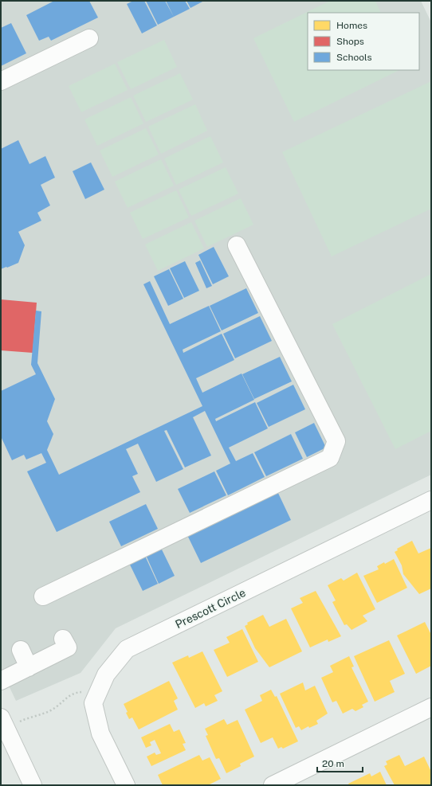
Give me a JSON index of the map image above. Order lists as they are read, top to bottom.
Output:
{
  "streets": {
    "street": ["Prescott Circle"]
  },
  "legend": ["Homes", "Shops", "Schools"],
  "scale_bar": "20 m"
}
